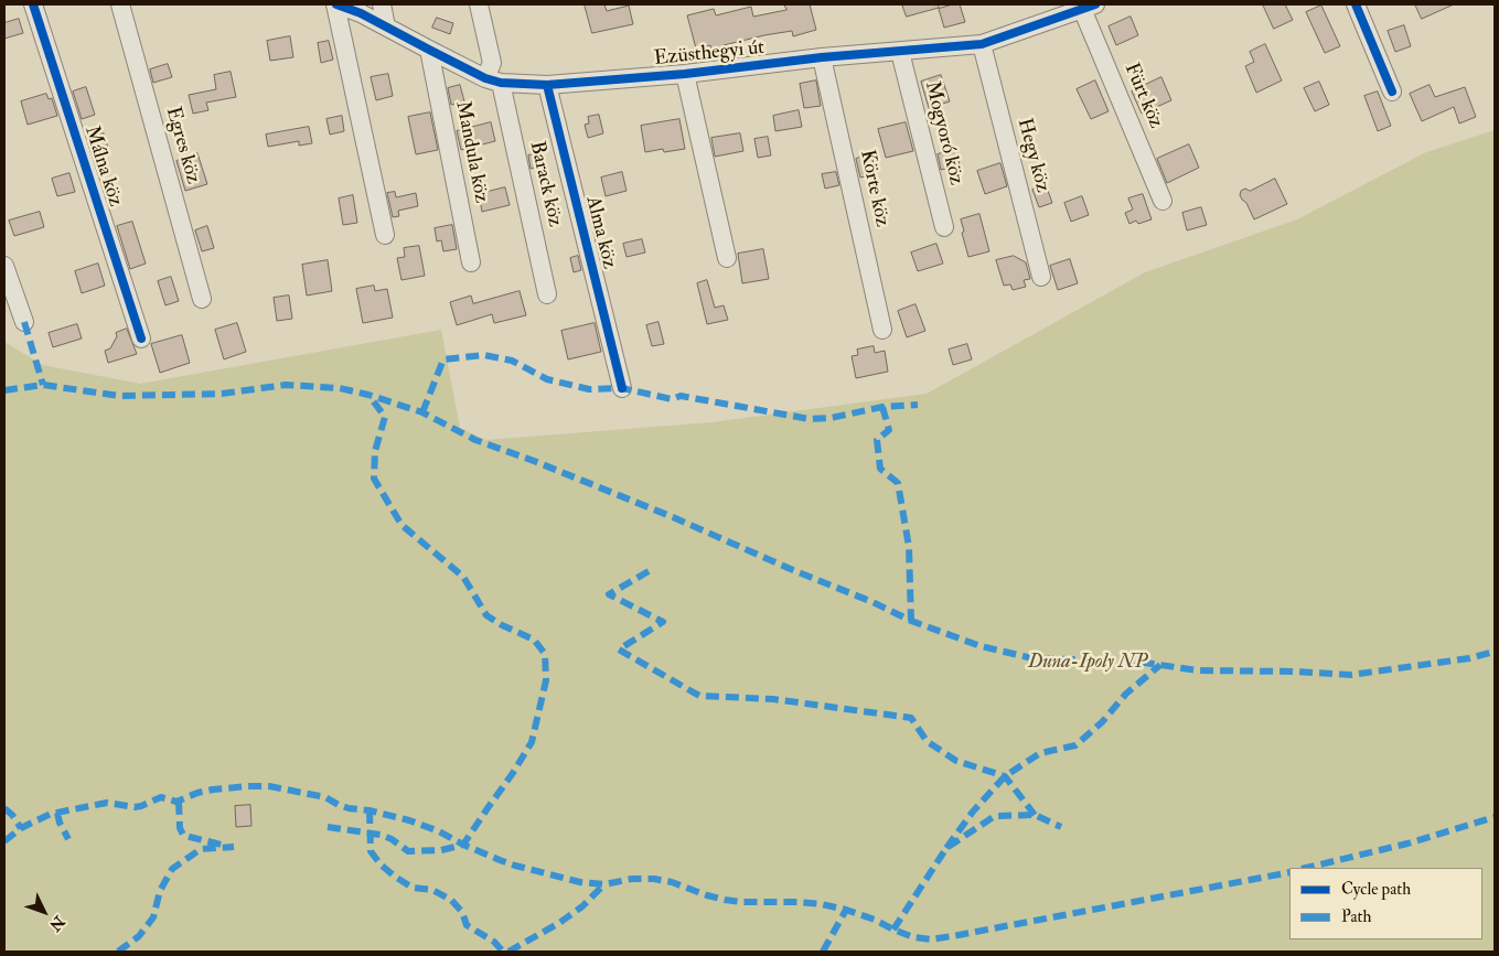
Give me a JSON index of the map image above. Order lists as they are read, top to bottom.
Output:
{
  "streets": {
    "street": [
      "Ezüsthegyi út",
      "Fürt köz",
      "Mogyoró köz",
      "Egres köz",
      "Mandula köz",
      "Hegy köz",
      "Málna köz",
      "Barack köz",
      "Körte köz",
      "Alma köz"
    ]
  },
  "crossings": [
    ["Ezüsthegyi út", "Fürt köz"],
    ["Ezüsthegyi út", "Mogyoró köz"],
    ["Ezüsthegyi út", "Mandula köz"],
    ["Ezüsthegyi út", "Hegy köz"],
    ["Ezüsthegyi út", "Barack köz"],
    ["Ezüsthegyi út", "Körte köz"],
    ["Ezüsthegyi út", "Alma köz"]
  ],
  "parks": ["Duna-Ipoly NP"],
  "legend": ["Cycle path", "Path"],
  "north": "bottom right"
}
